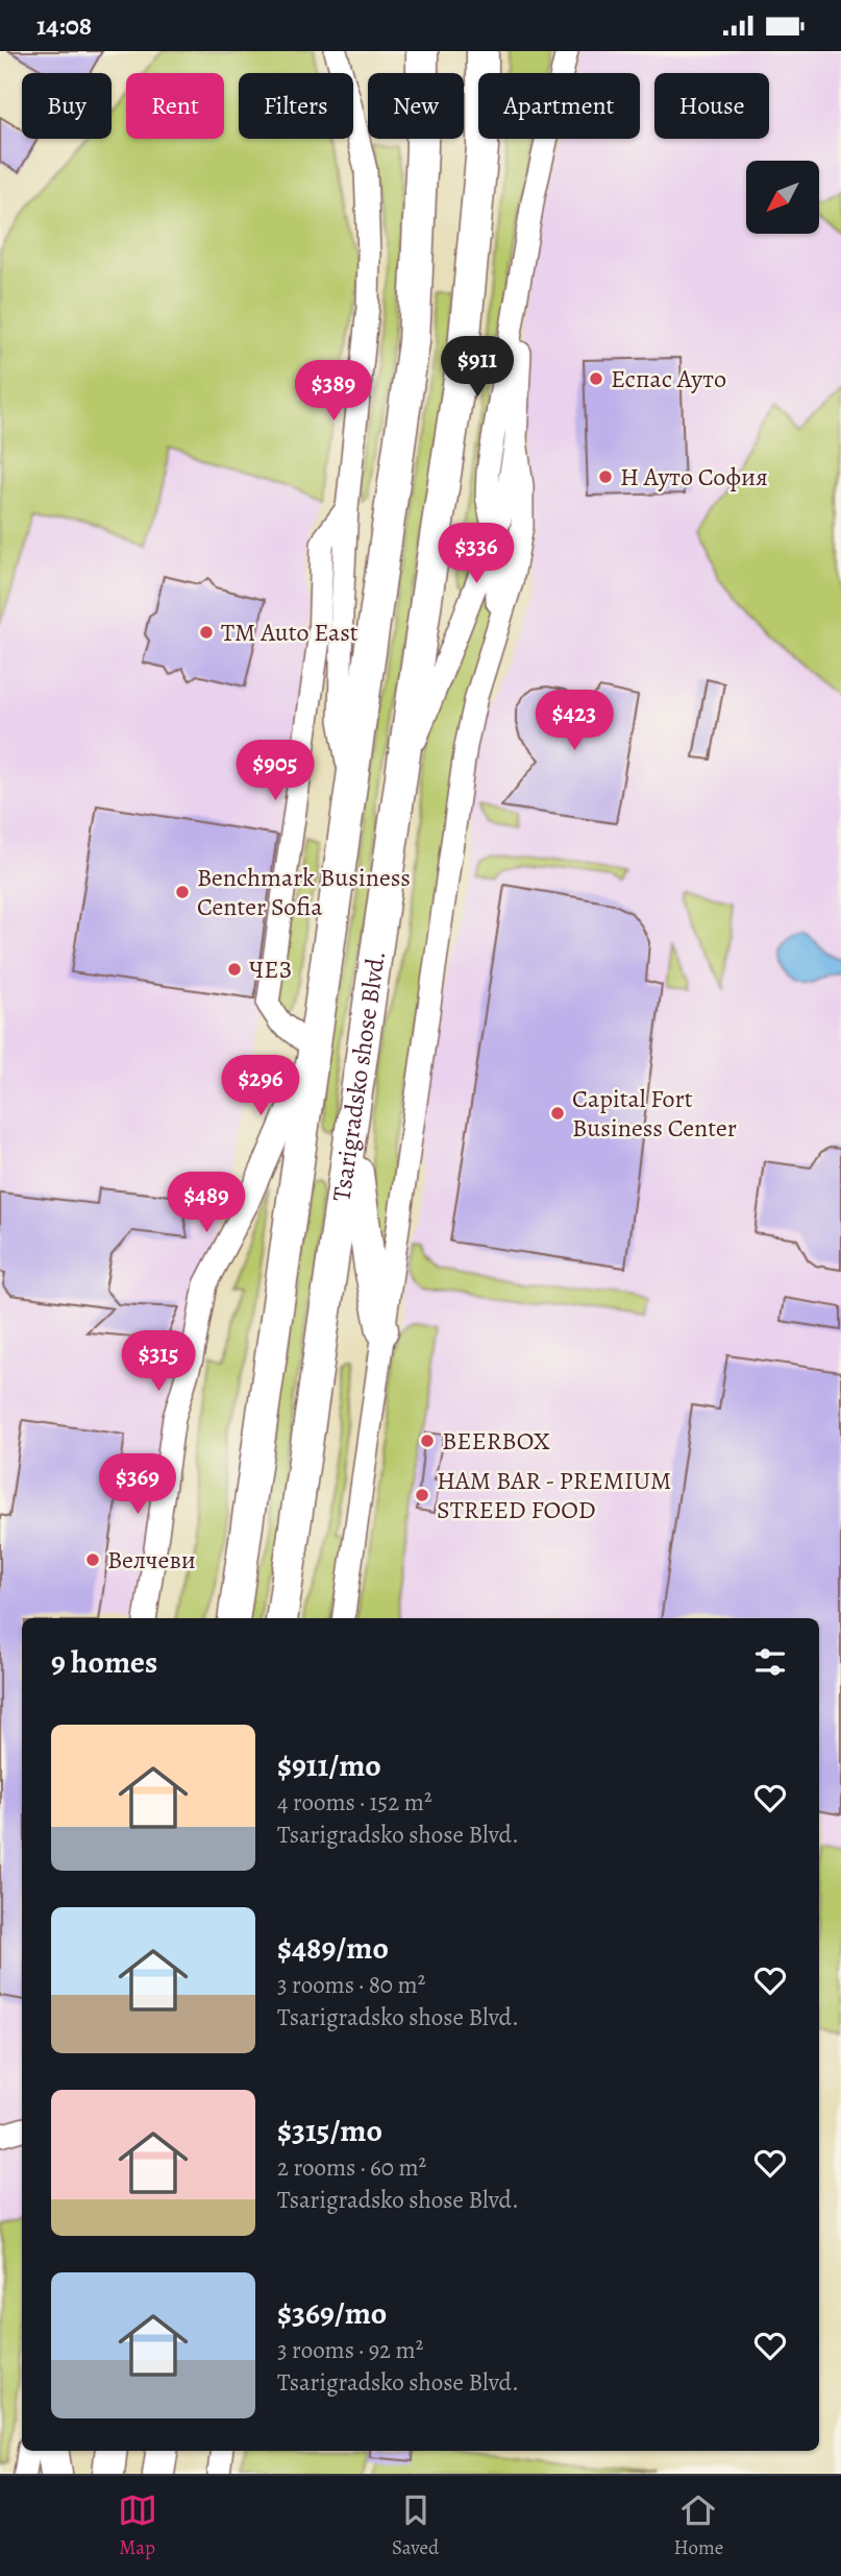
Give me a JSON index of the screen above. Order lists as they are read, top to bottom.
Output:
{
  "streets": {
    "highway": ["Tsarigradsko shose Blvd."]
  },
  "places": [
    "Еспас Ауто",
    "Н Ауто София",
    "TM Auto East",
    "Benchmark Business Center Sofia",
    "ЧЕЗ",
    "Capital Fort Business Center",
    "BEERBOX",
    "HAM BAR - PREMIUM STREED FOOD",
    "Велчеви"
  ],
  "north": "bottom left",
  "page": {
    "status": "14:08",
    "chip": [
      "Buy",
      "Rent",
      "Filters",
      "New",
      "Apartment",
      "House"
    ],
    "price": [
      "$911",
      "$389",
      "$336",
      "$423",
      "$905",
      "$296",
      "$489",
      "$315",
      "$369"
    ],
    "heading": "9 homes",
    "list": [
      {
        "name": "$911/mo",
        "note": "4 rooms · 152 m² · Tsarigradsko shose Blvd."
      },
      {
        "name": "$489/mo",
        "note": "3 rooms · 80 m² · Tsarigradsko shose Blvd."
      },
      {
        "name": "$315/mo",
        "note": "2 rooms · 60 m² · Tsarigradsko shose Blvd."
      },
      {
        "name": "$369/mo",
        "note": "3 rooms · 92 m² · Tsarigradsko shose Blvd."
      }
    ],
    "tabs": ["Map", "Saved", "Home"]
  }
}
